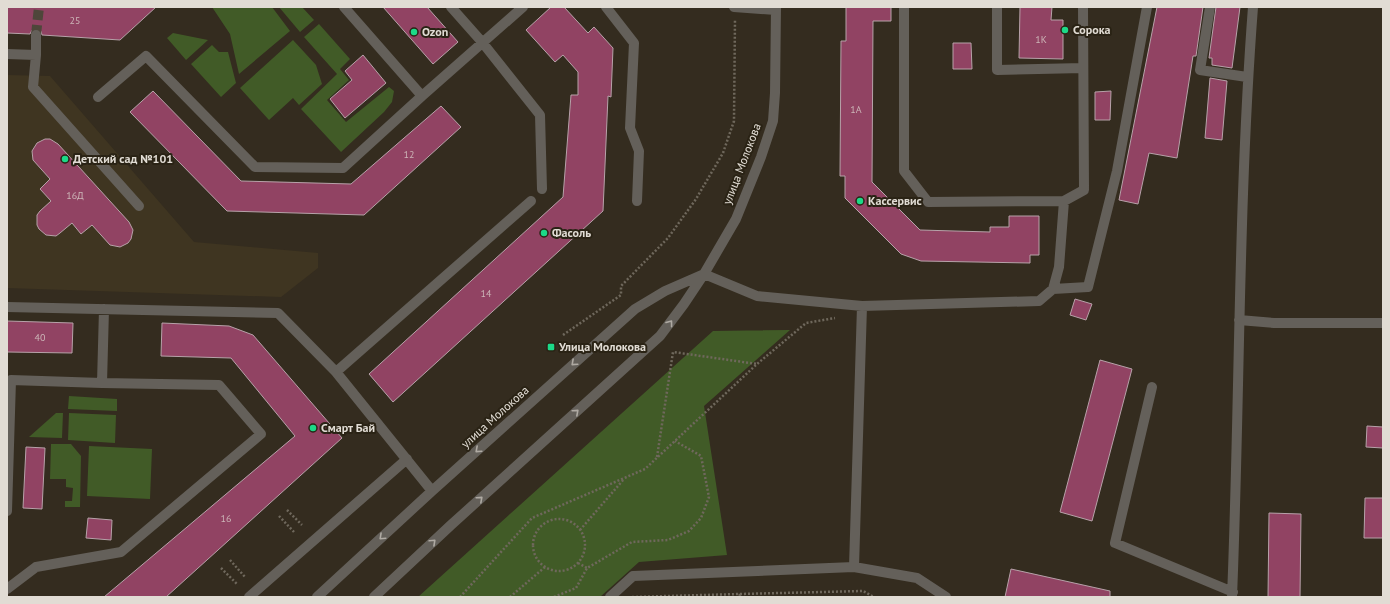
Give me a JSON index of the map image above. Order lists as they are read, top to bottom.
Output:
{
  "streets": {
    "street": ["улица Молокова"]
  },
  "places": {
    "other": [
      "Сорока",
      "Ozon",
      "Детский сад №101",
      "Кассервис",
      "Фасоль",
      "Смарт Бай"
    ],
    "transit": ["Улица Молокова"]
  },
  "house_numbers": [
    "25",
    "1К",
    "1А",
    "12",
    "16Д",
    "14",
    "40",
    "16"
  ]
}
